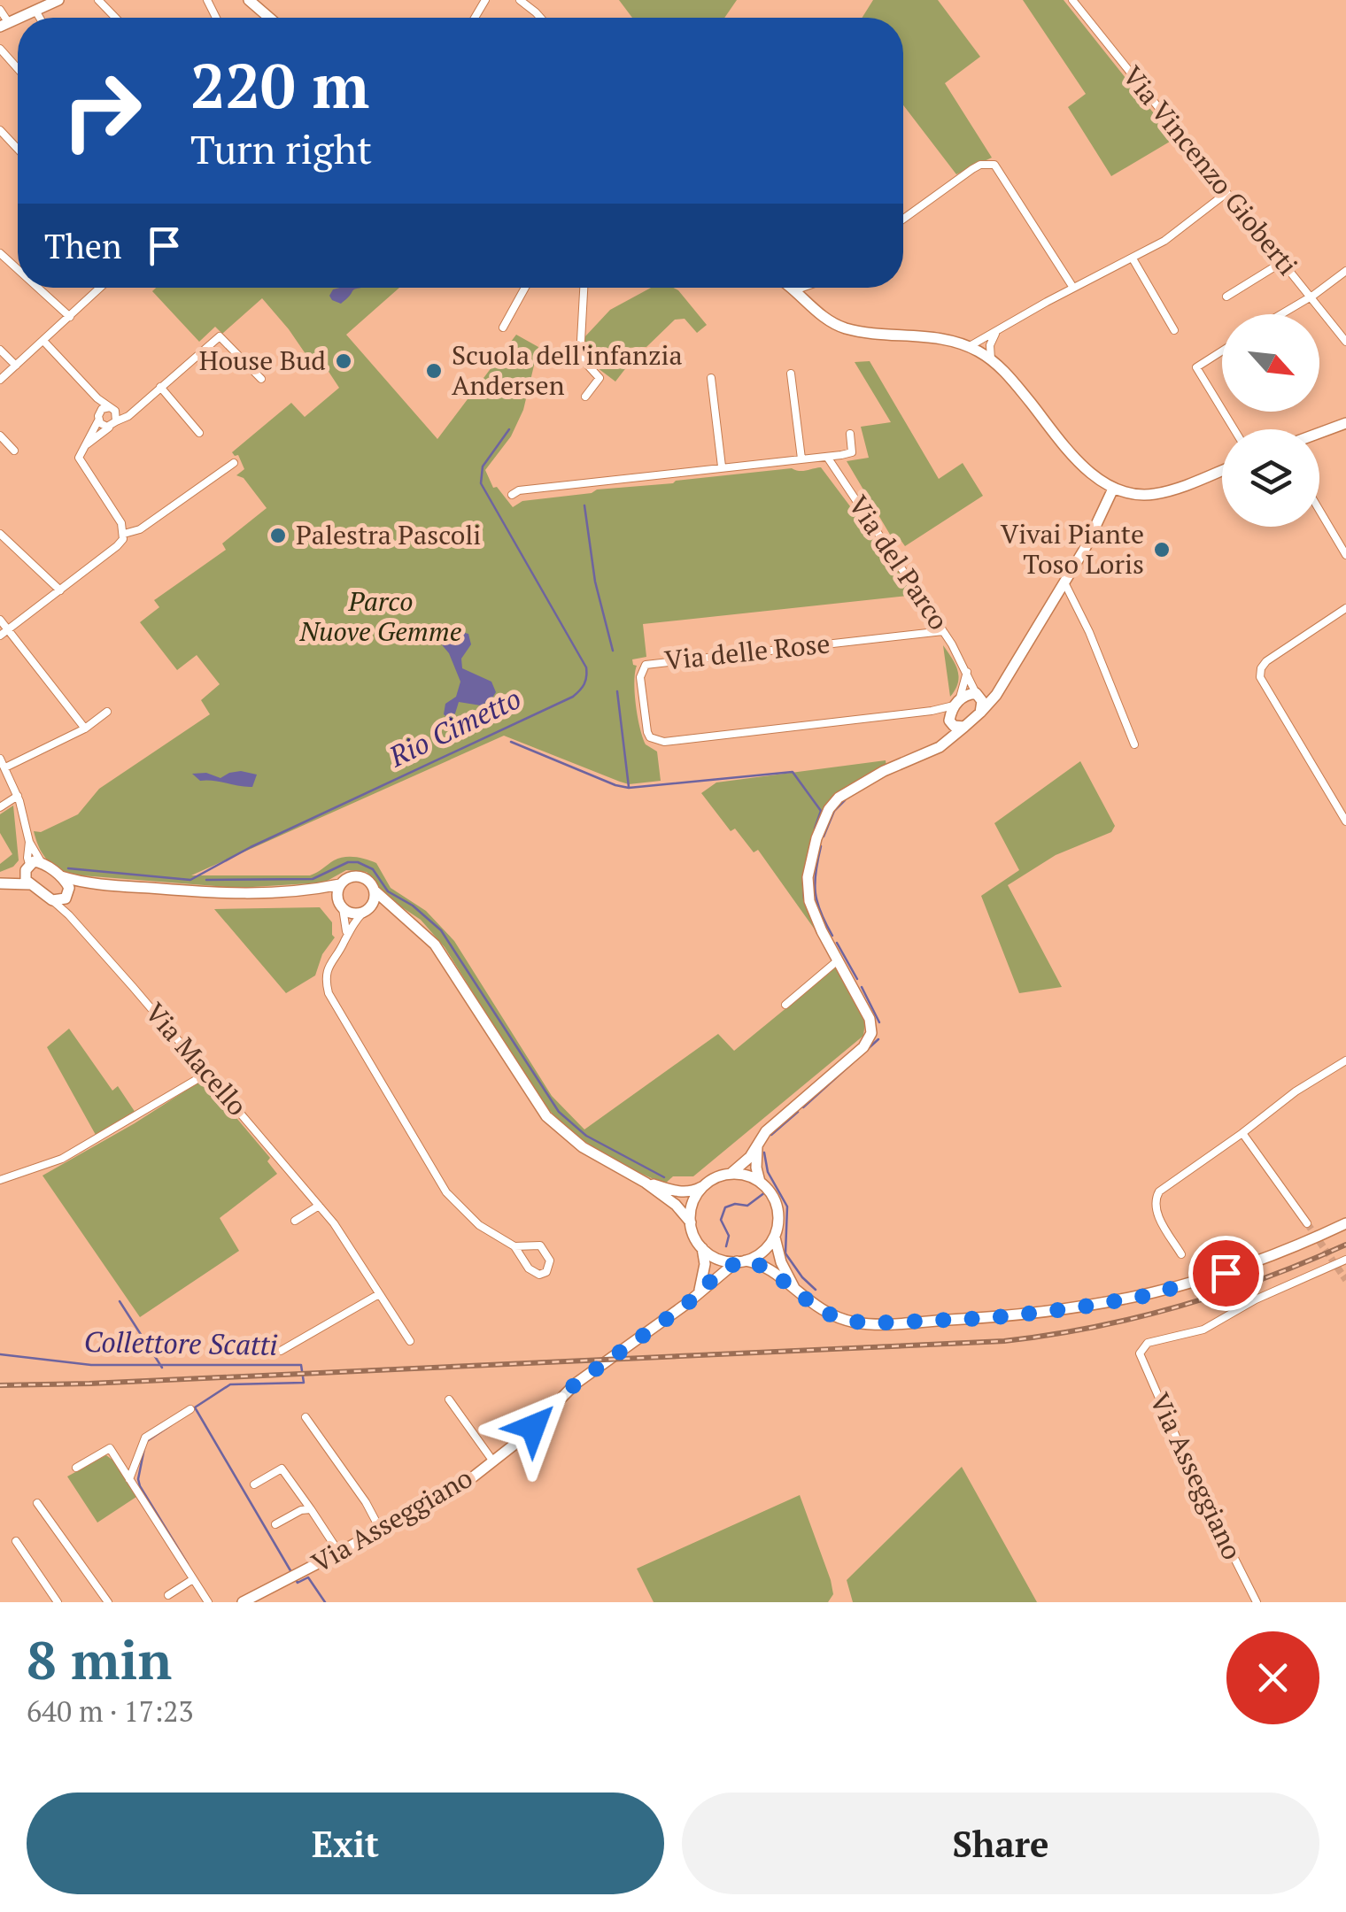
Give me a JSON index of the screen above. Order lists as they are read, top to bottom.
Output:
{
  "streets": {
    "street": [
      "Via Vincenzo Gioberti",
      "Via del Parco",
      "Via delle Rose",
      "Via Macello",
      "Via Asseggiano"
    ]
  },
  "crossings": [
    ["Via del Parco", "Via delle Rose"]
  ],
  "water": ["Rio Cimetto", "Collettore Scatti"],
  "parks": ["Parco Nuove Gemme"],
  "places": [
    "House Bud",
    "Scuola dell'infanzia Andersen",
    "Palestra Pascoli",
    "Vivai Piante Toso Loris"
  ],
  "north": "bottom right",
  "page": {
    "turn": ["220 m", "Turn right"],
    "then": "Then",
    "heading": ["8 min", "640 m · 17:23"],
    "buttons": ["Exit", "Share"]
  }
}
